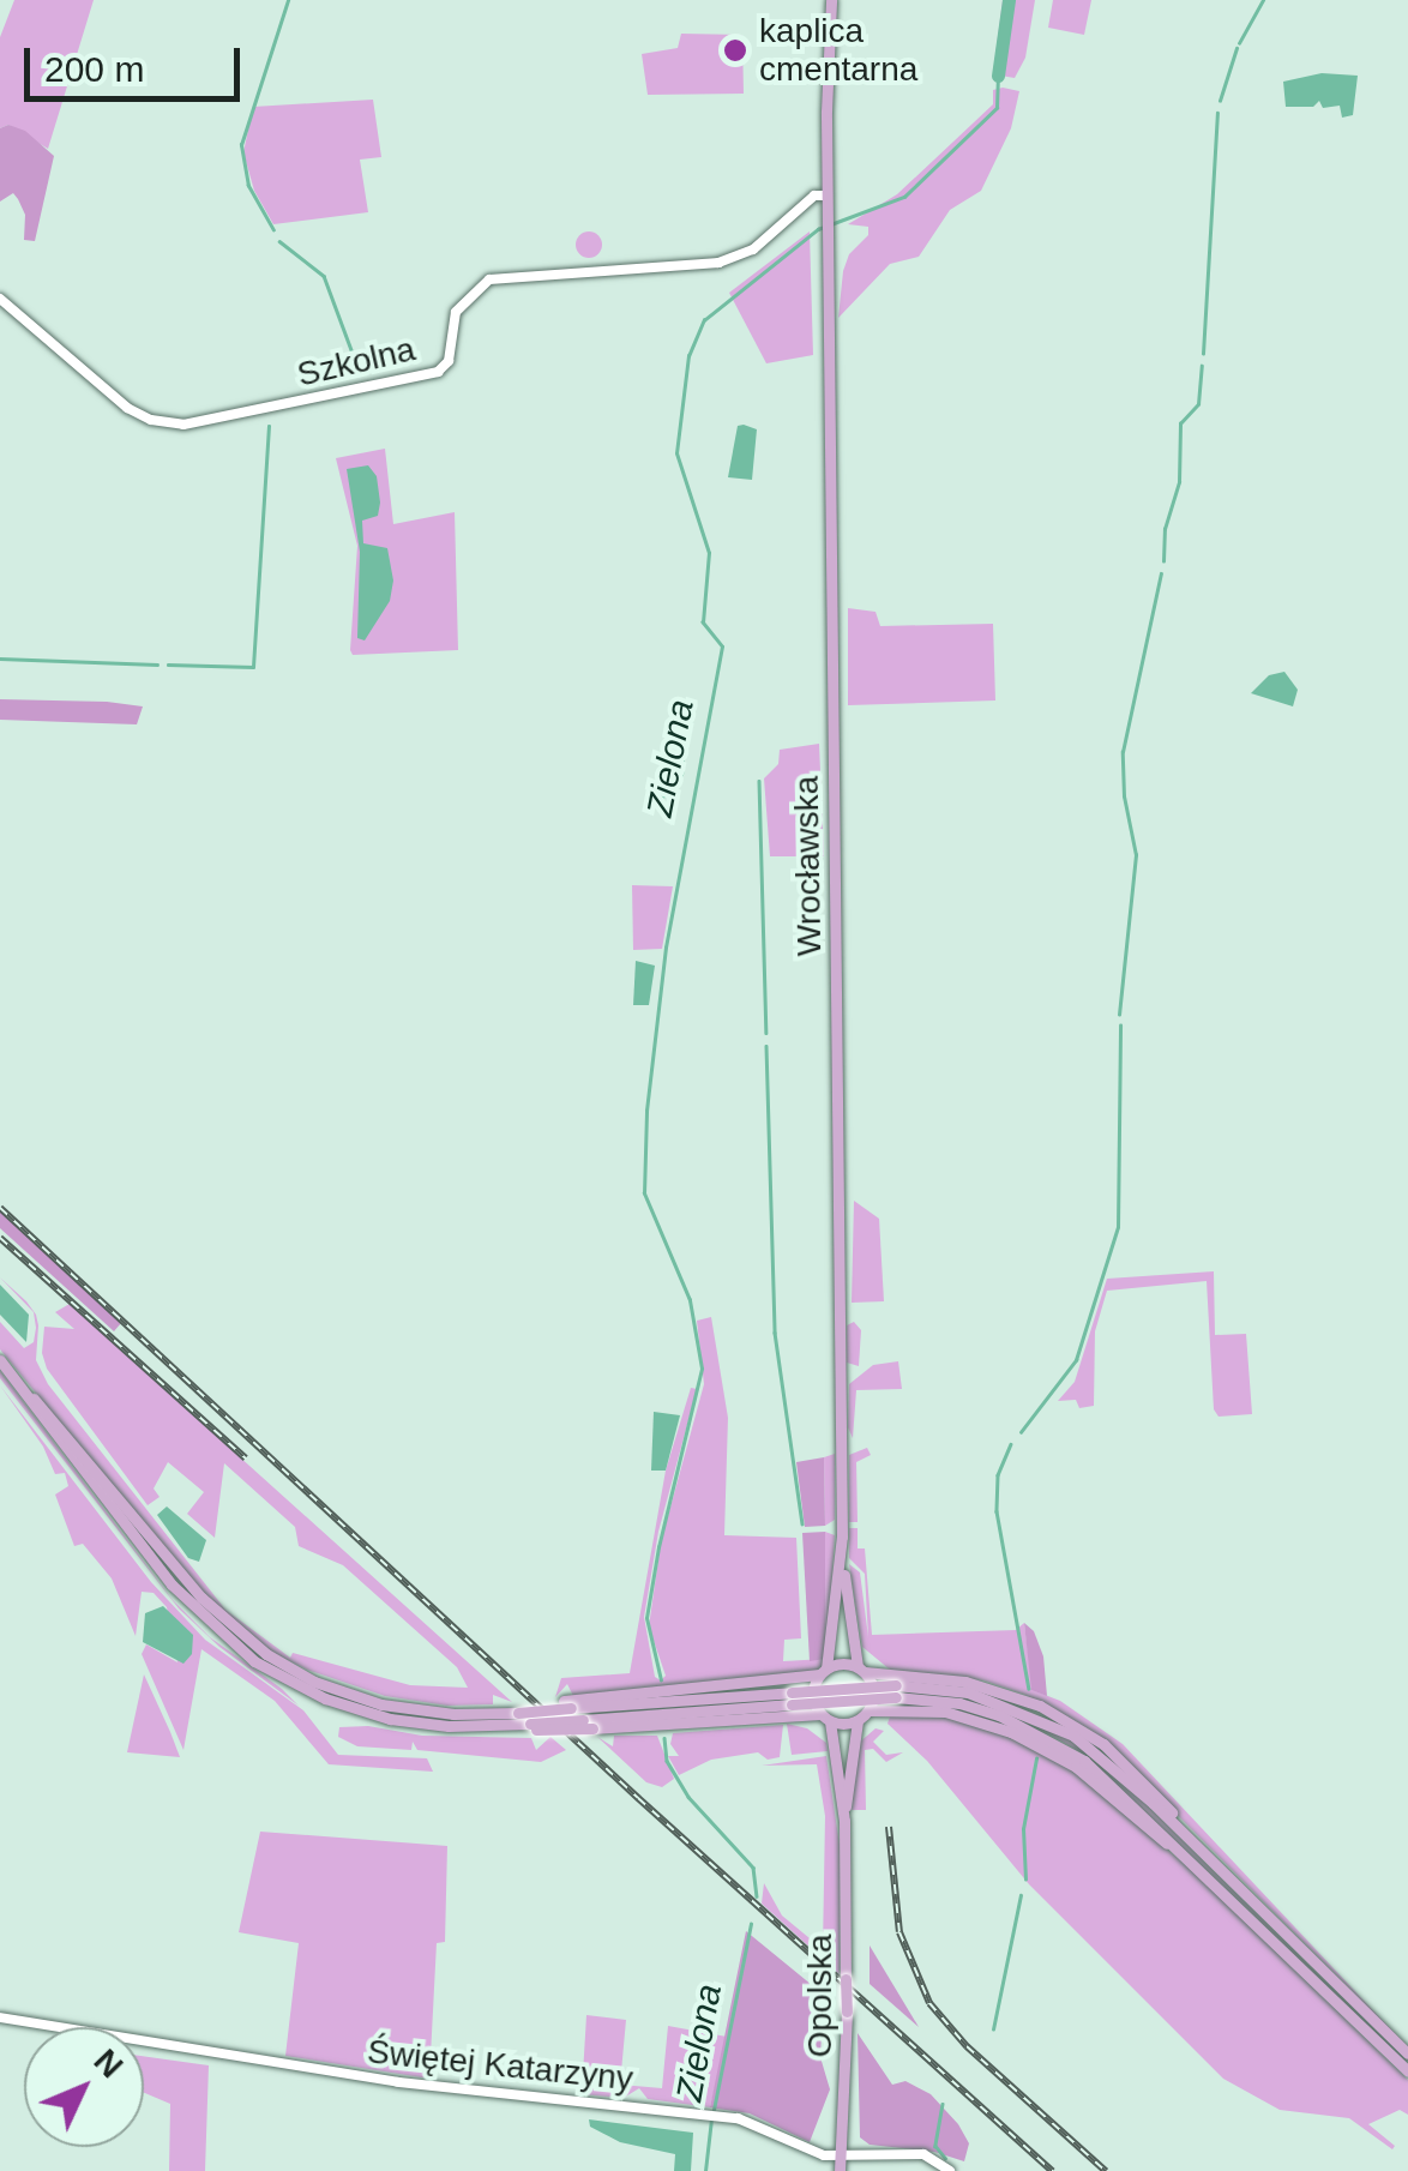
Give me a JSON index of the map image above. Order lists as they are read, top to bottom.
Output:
{
  "streets": {
    "main road": ["Wrocławska", "Opolska"],
    "street": ["Szkolna", "Świętej Katarzyny"]
  },
  "crossings": [
    ["Szkolna", "Wrocławska"],
    ["Opolska", "Świętej Katarzyny"]
  ],
  "water": ["Zielona"],
  "places": ["kaplica cmentarna"],
  "scale_bar": "200 m",
  "north": "top right"
}
